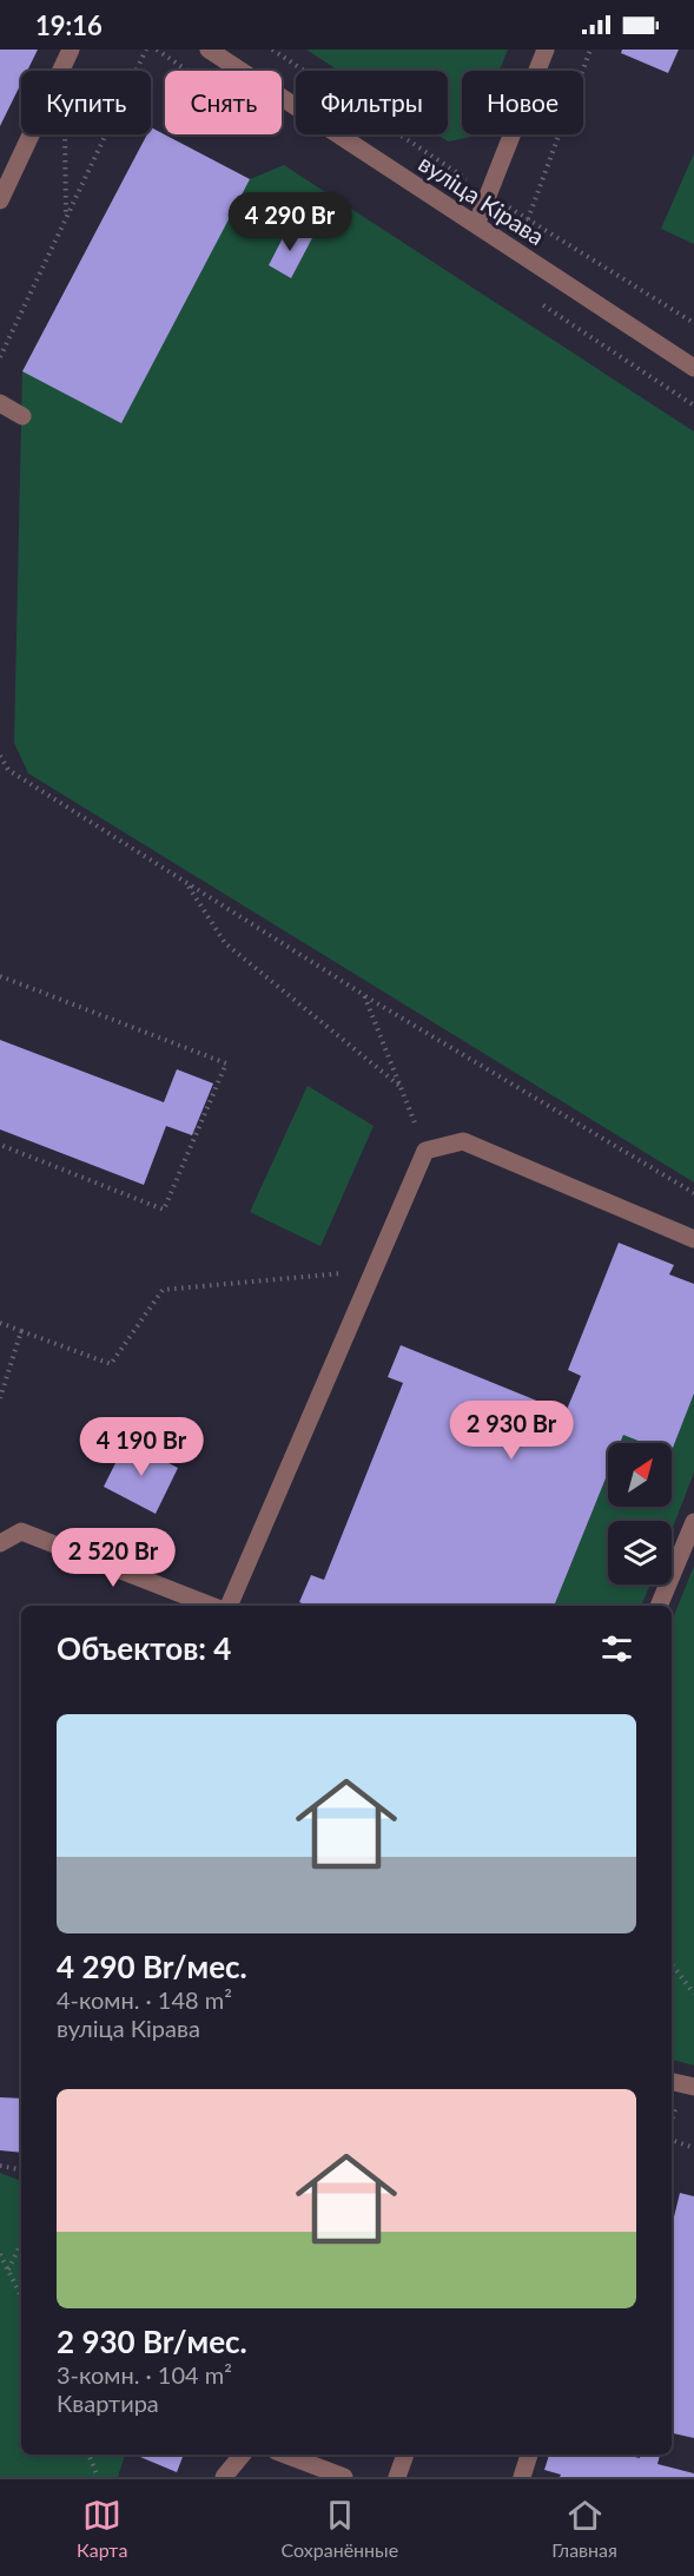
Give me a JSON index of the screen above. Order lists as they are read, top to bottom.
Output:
{
  "streets": {
    "street": ["вуліца Кірава"]
  },
  "north": "top right",
  "page": {
    "status": "19:16",
    "chip": [
      "Купить",
      "Снять",
      "Фильтры",
      "Новое"
    ],
    "price": [
      "4 290 Br",
      "2 930 Br",
      "4 190 Br",
      "2 520 Br"
    ],
    "heading": "Объектов: 4",
    "list": [
      {
        "name": "4 290 Br/мес.",
        "note": "4-комн. · 148 m² · вуліца Кірава"
      },
      {
        "name": "2 930 Br/мес.",
        "note": "3-комн. · 104 m² · Квартира"
      }
    ],
    "tabs": ["Карта", "Сохранённые", "Главная"]
  }
}
